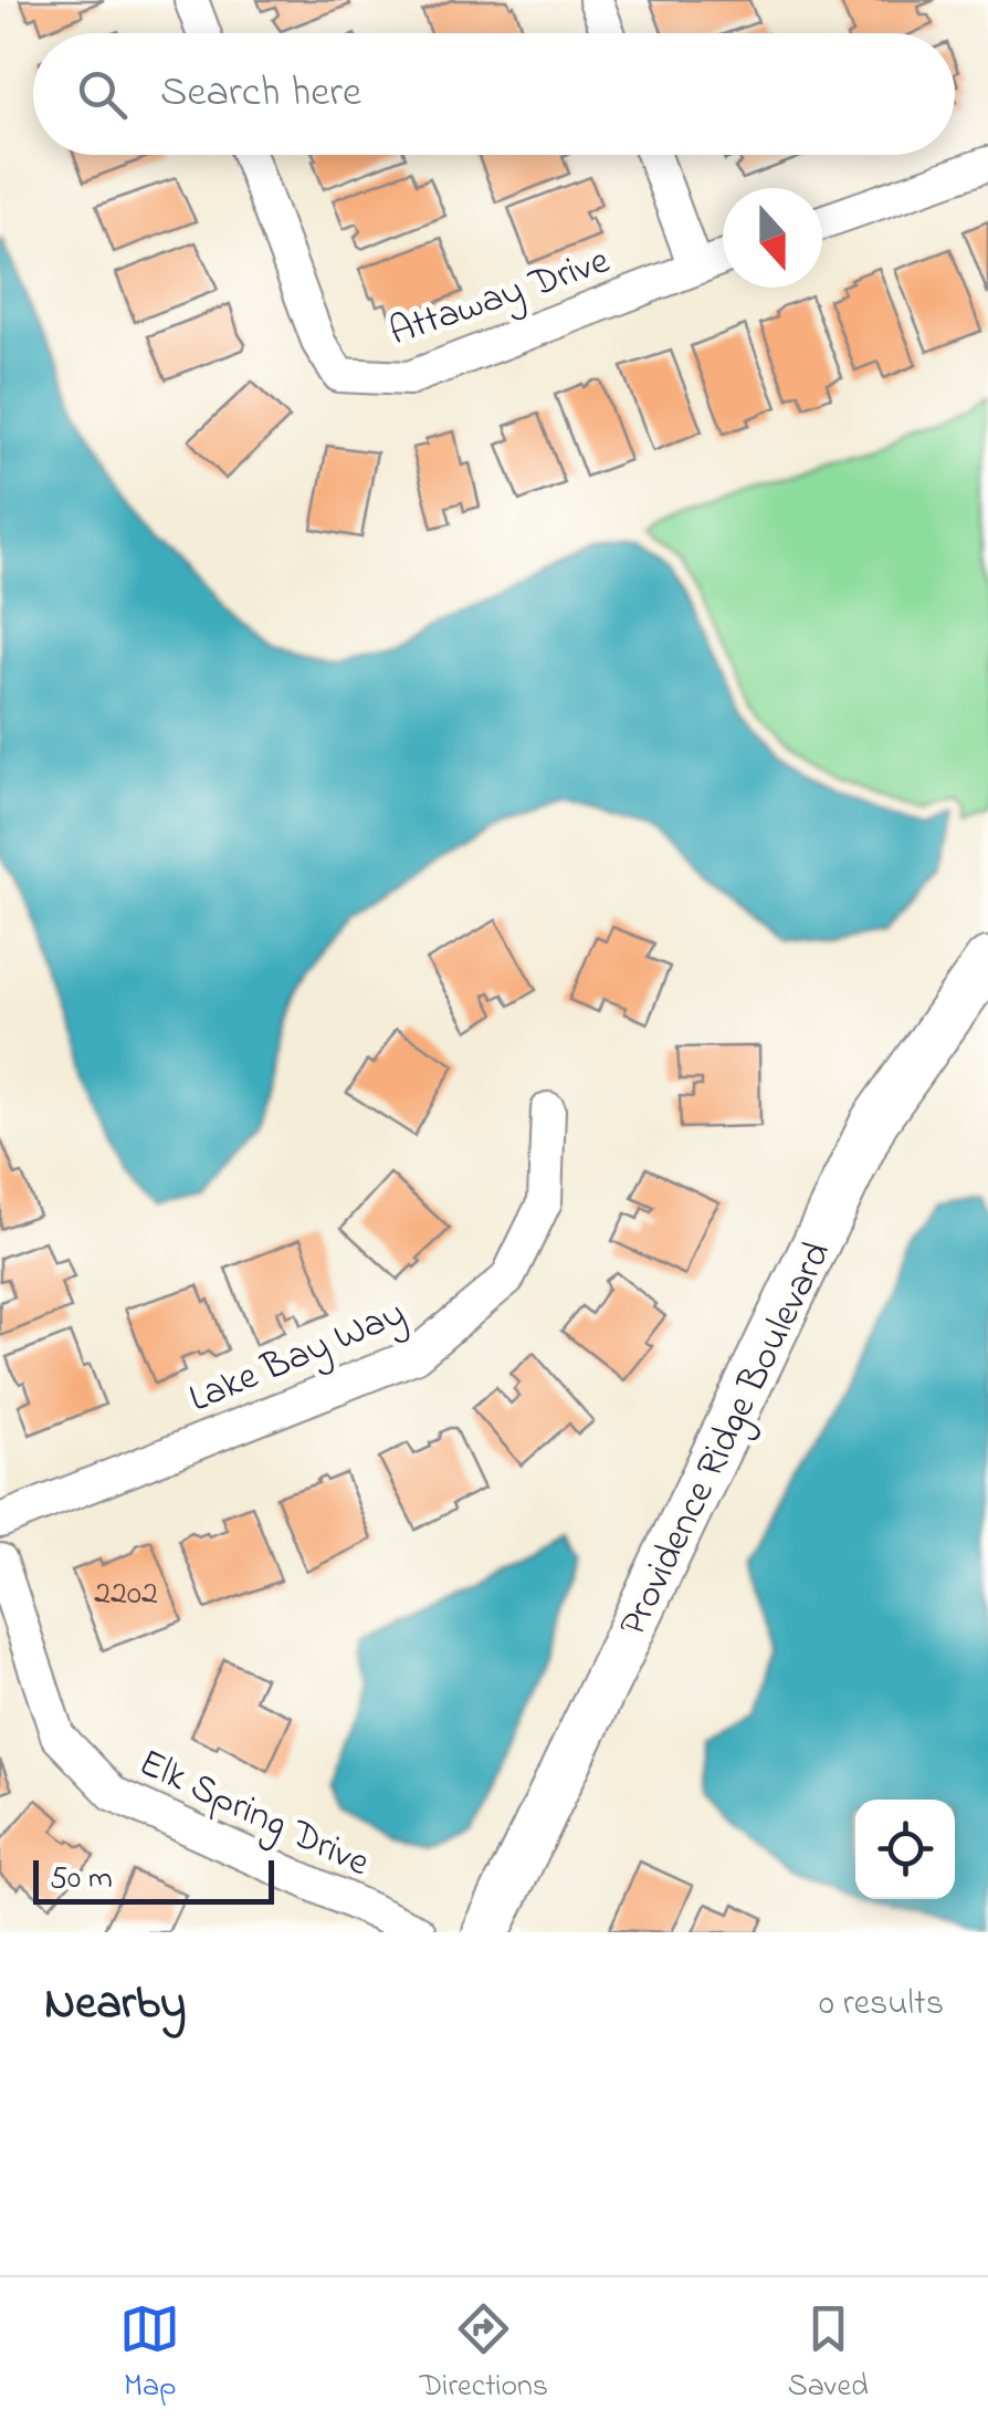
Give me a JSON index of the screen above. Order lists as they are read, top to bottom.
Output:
{
  "streets": {
    "street": [
      "Attaway Drive",
      "Lake Bay Way",
      "Providence Ridge Boulevard",
      "Elk Spring Drive"
    ]
  },
  "house_numbers": ["2202"],
  "scale_bar": "50 m",
  "north": "bottom",
  "page": {
    "search": "Search here",
    "scale": "50 m",
    "heading": ["Nearby", "0 results"],
    "nav": ["Map", "Directions", "Saved"]
  }
}
